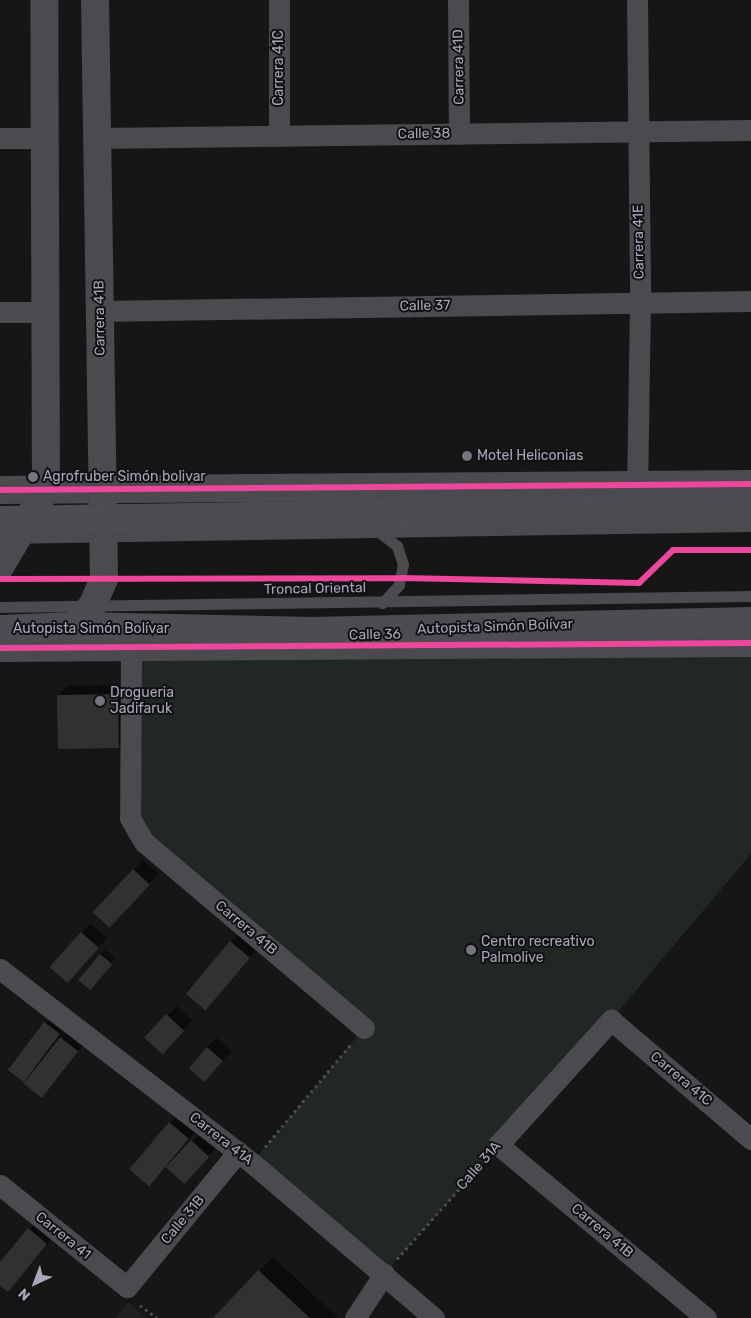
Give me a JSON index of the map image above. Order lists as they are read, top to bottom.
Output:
{
  "streets": {
    "highway": ["Autopista Simón Bolívar"],
    "street": [
      "Carrera 41D",
      "Carrera 41C",
      "Calle 38",
      "Carrera 41E",
      "Calle 37",
      "Carrera 41B",
      "Calle 36",
      "Carrera 41A",
      "Calle 31A",
      "Calle 31B",
      "Carrera 41"
    ],
    "lane": ["Troncal Oriental"]
  },
  "crossings": [
    ["Carrera 41D", "Calle 38"],
    ["Carrera 41C", "Calle 38"],
    ["Carrera 41C", "Calle 31A"],
    ["Calle 38", "Carrera 41E"],
    ["Calle 38", "Carrera 41B"],
    ["Carrera 41E", "Calle 37"],
    ["Calle 37", "Carrera 41B"],
    ["Carrera 41B", "Troncal Oriental"],
    ["Carrera 41B", "Autopista Simón Bolívar"],
    ["Carrera 41B", "Calle 36"],
    ["Carrera 41B", "Calle 31A"],
    ["Carrera 41A", "Calle 31A"],
    ["Carrera 41A", "Calle 31B"],
    ["Calle 31B", "Carrera 41"]
  ],
  "places": [
    "Motel Heliconias",
    "Agrofruber Simón bolivar",
    "Drogueria Jadifaruk",
    "Centro recreativo Palmolive"
  ],
  "north": "bottom left"
}
